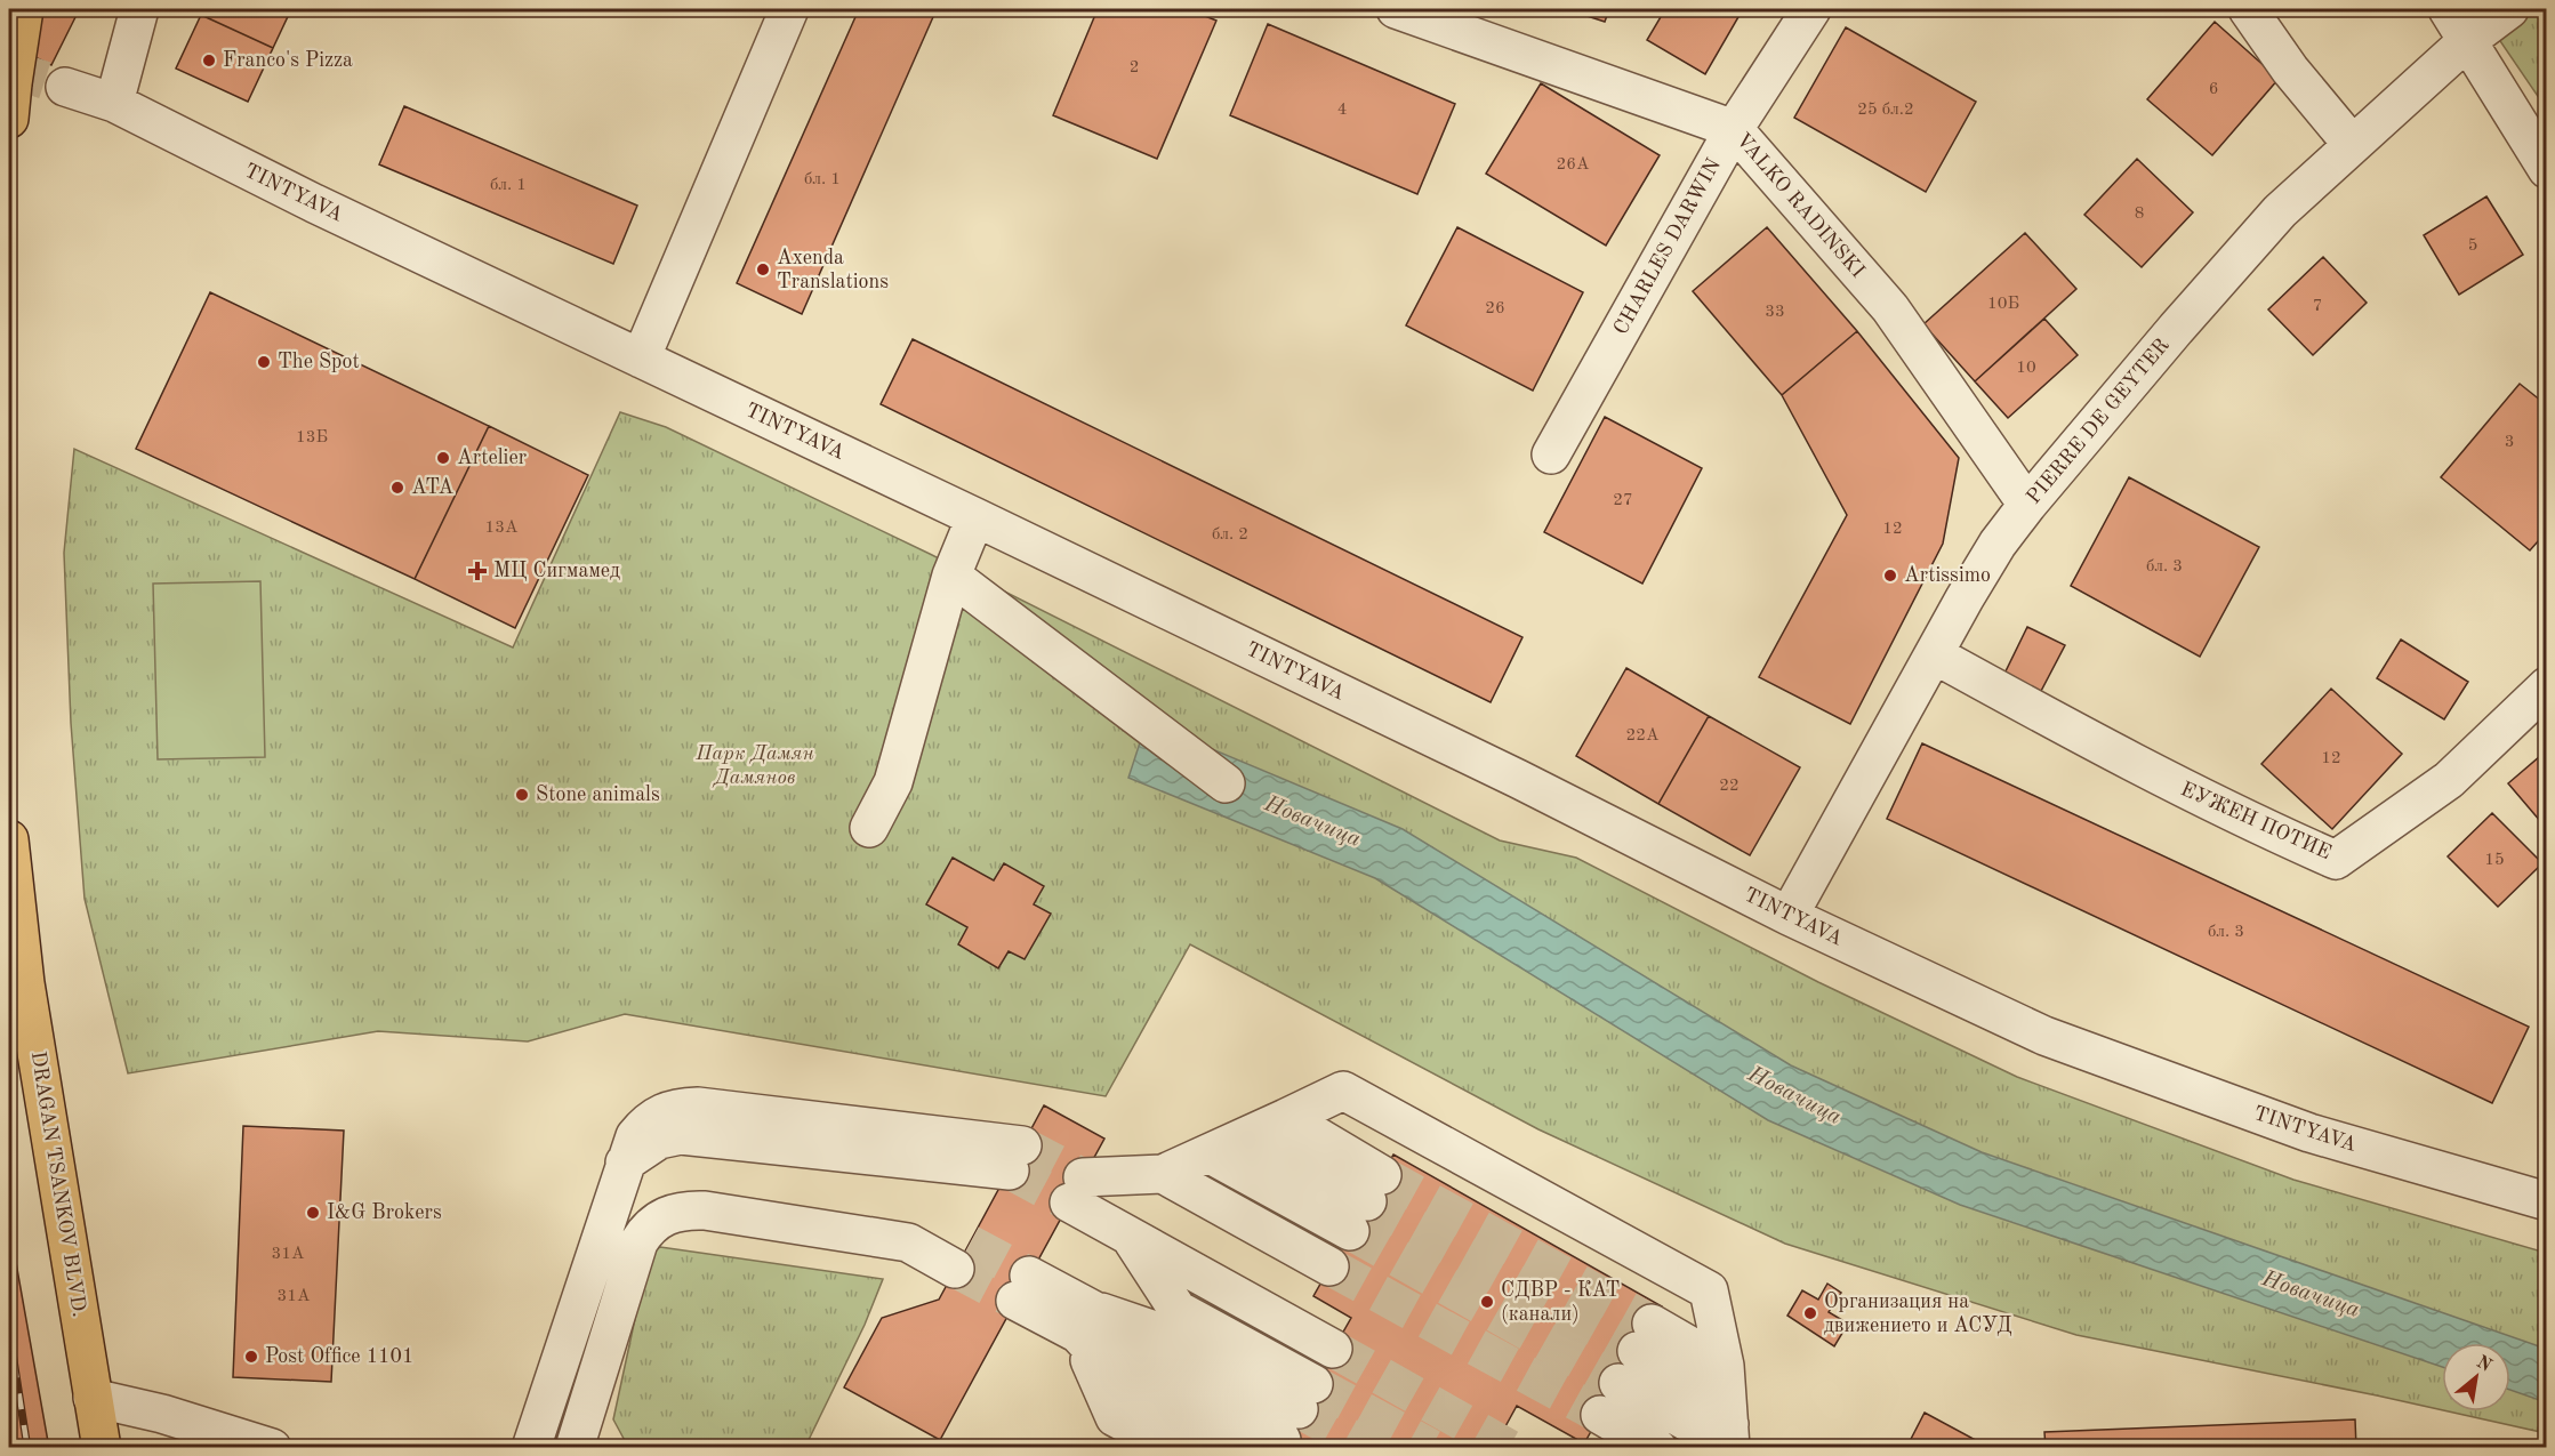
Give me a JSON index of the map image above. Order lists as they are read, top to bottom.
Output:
{
  "streets": {
    "main road": ["DRAGAN TSANKOV BLVD."],
    "street": [
      "TINTYAVA",
      "VALKO RADINSKI",
      "CHARLES DARWIN",
      "PIERRE DE GEYTER",
      "ЕУЖЕН ПОТИЕ"
    ]
  },
  "crossings": [
    ["TINTYAVA", "PIERRE DE GEYTER"],
    ["VALKO RADINSKI", "CHARLES DARWIN"],
    ["VALKO RADINSKI", "PIERRE DE GEYTER"],
    ["PIERRE DE GEYTER", "ЕУЖЕН ПОТИЕ"]
  ],
  "water": ["Новачица"],
  "parks": ["Парк Дамян Дамянов"],
  "places": {
    "other": [
      "Franco's Pizza",
      "Axenda Translations",
      "The Spot",
      "Artelier",
      "ATA",
      "Artissimo",
      "Stone animals",
      "I&G Brokers",
      "СДВР - КАТ (канали)",
      "Организация на движението и АСУД",
      "Post Office 1101"
    ],
    "health": ["МЦ Сигмамед"]
  },
  "house_numbers": [
    "2",
    "6",
    "4",
    "25 бл.2",
    "26А",
    "бл. 1",
    "бл. 1",
    "8",
    "5",
    "10Б",
    "7",
    "26",
    "33",
    "10",
    "13Б",
    "3",
    "27",
    "13А",
    "12",
    "бл. 2",
    "бл. 3",
    "22А",
    "12",
    "22",
    "15",
    "бл. 3",
    "31A",
    "31А"
  ],
  "north": "top right"
}
